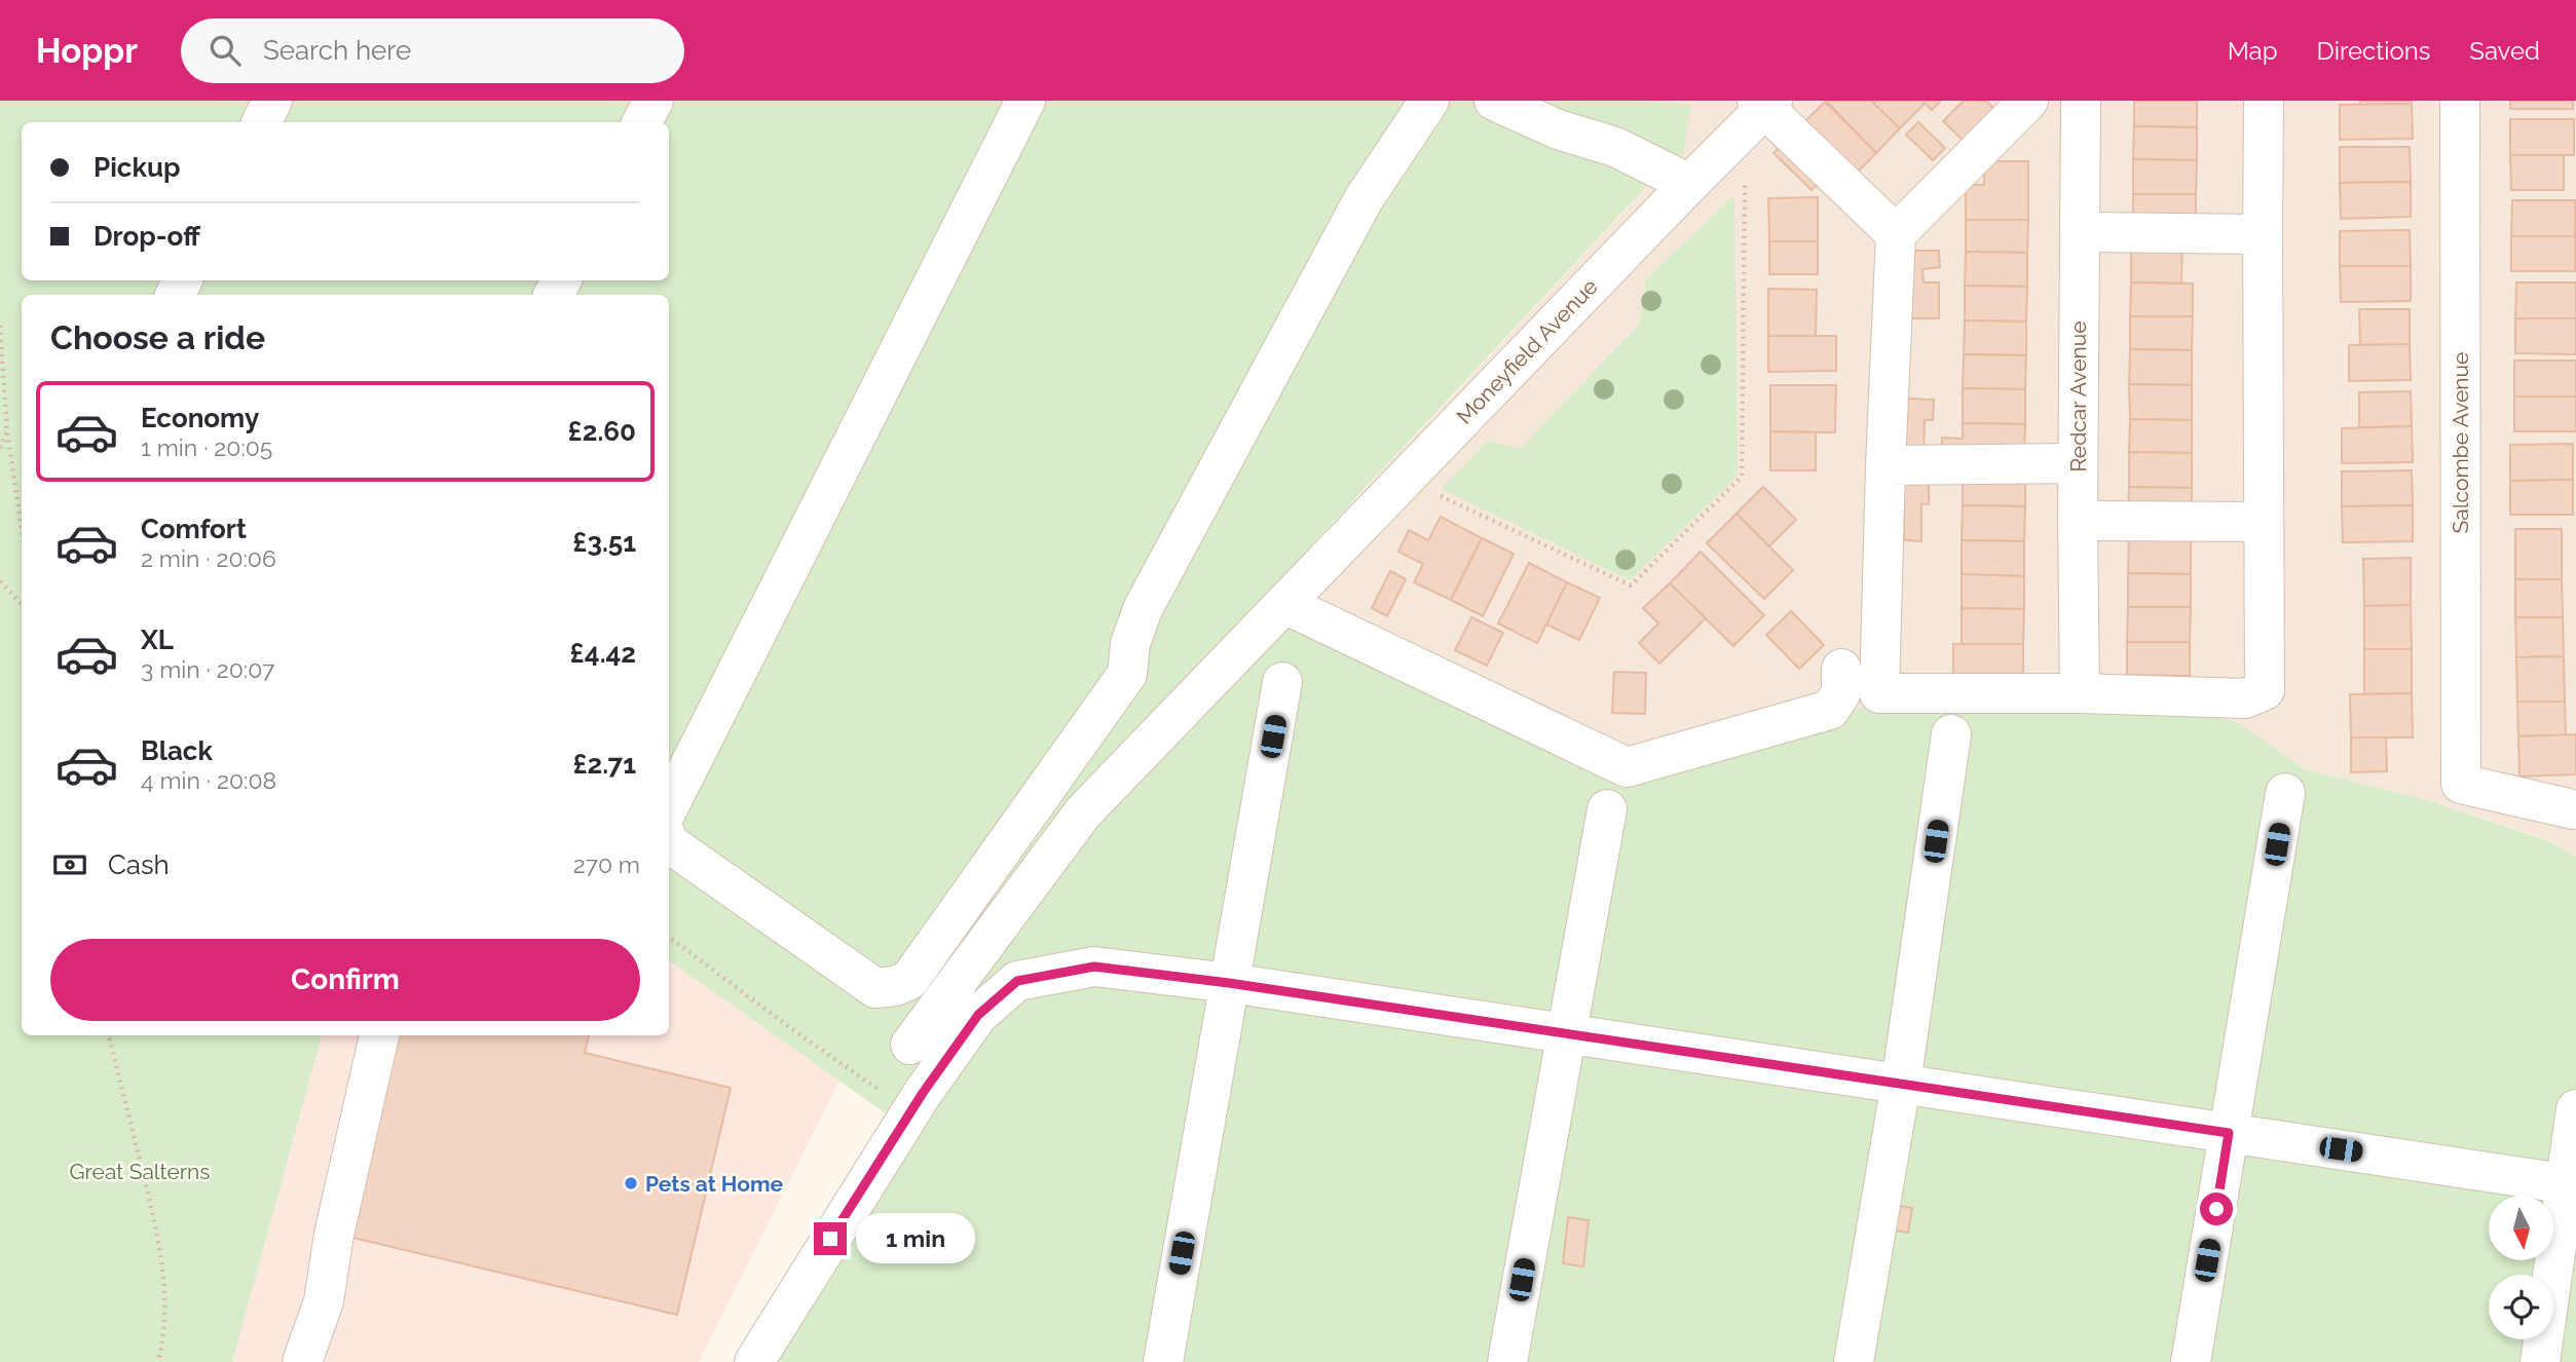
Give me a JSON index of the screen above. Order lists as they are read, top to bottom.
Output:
{
  "streets": {
    "street": ["Moneyfield Avenue", "Redcar Avenue", "Salcombe Avenue"]
  },
  "parks": ["Great Salterns"],
  "places": ["Pets at Home"],
  "north": "bottom",
  "page": {
    "header": "Hoppr",
    "search": "Search here",
    "nav": ["Map", "Directions", "Saved"],
    "banner": ["Pickup", "Drop-off"],
    "heading": "Choose a ride",
    "list": [
      {
        "name": "Economy",
        "note": "1 min · 20:05",
        "value": "£2.60"
      },
      {
        "name": "Comfort",
        "note": "2 min · 20:06",
        "value": "£3.51"
      },
      {
        "name": "XL",
        "note": "3 min · 20:07",
        "value": "£4.42"
      },
      {
        "name": "Black",
        "note": "4 min · 20:08",
        "value": "£2.71"
      }
    ],
    "pay": ["Cash", "270 m"],
    "buttons": "Confirm",
    "bubble": "1 min"
  }
}
